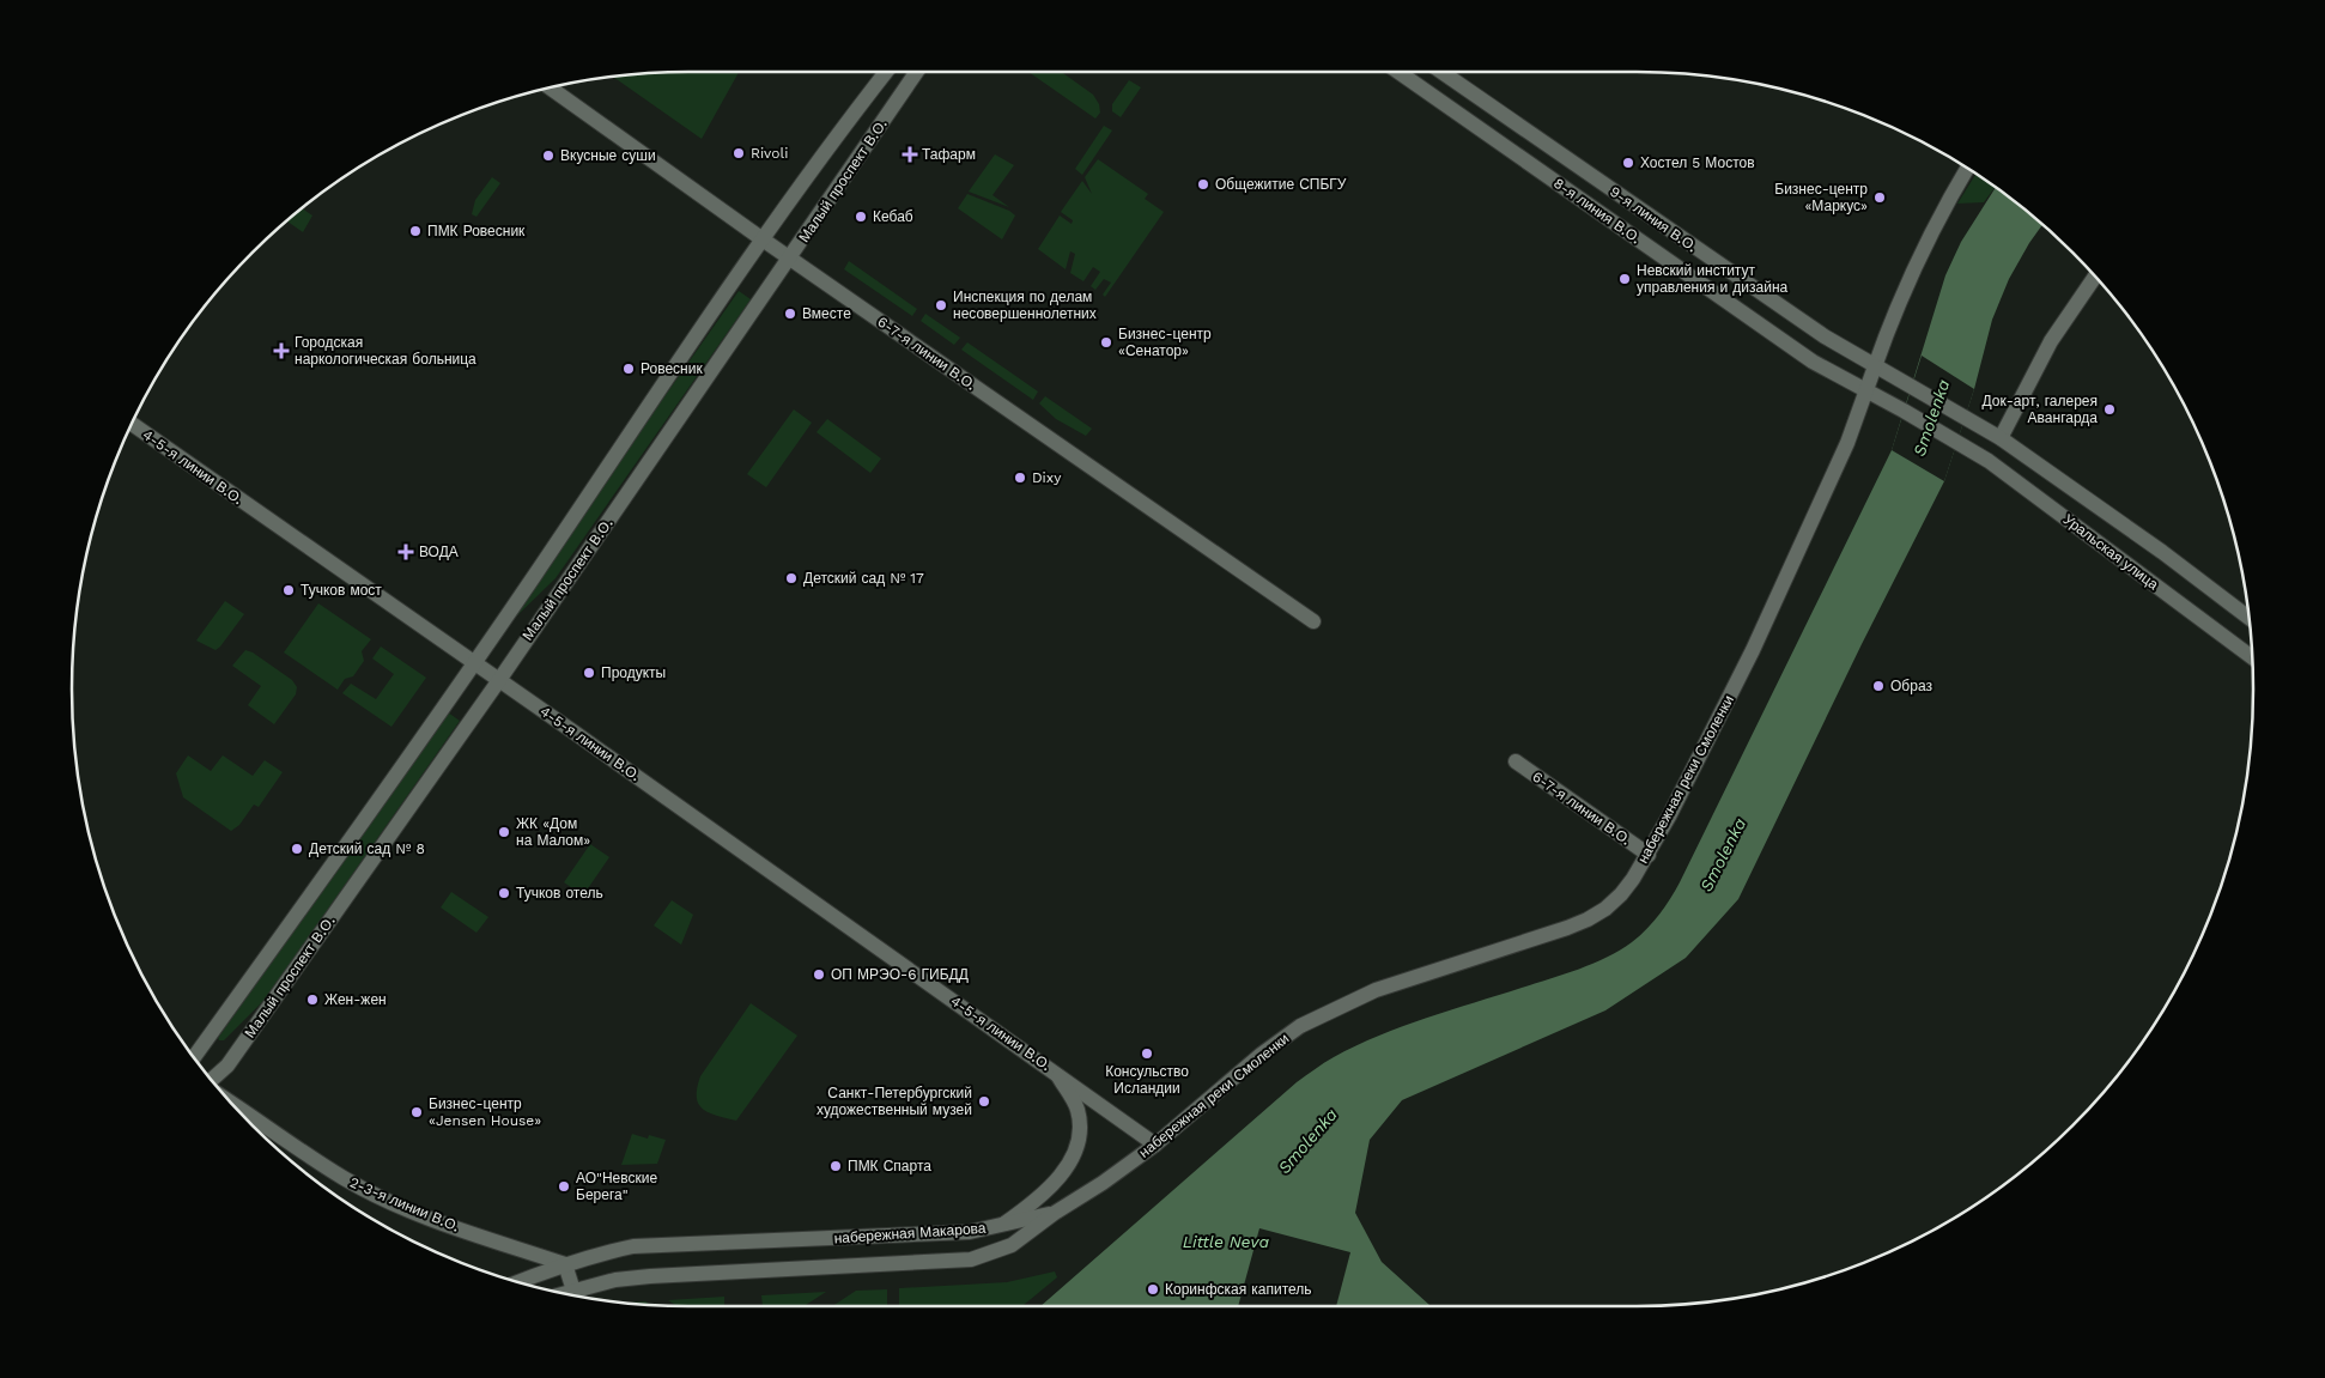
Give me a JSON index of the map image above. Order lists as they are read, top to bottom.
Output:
{
  "streets": {
    "main road": [
      "Малый проспект В.О.",
      "8-я линия В.О.",
      "9-я линия В.О.",
      "6-7-я линии В.О.",
      "4-5-я линии В.О.",
      "Уральская улица",
      "набережная реки Смоленки",
      "2-3-я линии В.О.",
      "набережная Макарова"
    ]
  },
  "crossings": [
    ["Малый проспект В.О.", "6-7-я линии В.О."],
    ["Малый проспект В.О.", "4-5-я линии В.О."],
    ["8-я линия В.О.", "Уральская улица"],
    ["8-я линия В.О.", "набережная реки Смоленки"],
    ["9-я линия В.О.", "Уральская улица"],
    ["9-я линия В.О.", "набережная реки Смоленки"],
    ["6-7-я линии В.О.", "набережная реки Смоленки"],
    ["4-5-я линии В.О.", "набережная реки Смоленки"],
    ["4-5-я линии В.О.", "набережная Макарова"],
    ["набережная реки Смоленки", "набережная Макарова"],
    ["2-3-я линии В.О.", "набережная Макарова"]
  ],
  "water": ["Smolenka", "Little Neva"],
  "places": {
    "other": [
      "Rivoli",
      "Вкусные суши",
      "Хостел 5 Мостов",
      "Общежитие СПБГУ",
      "Бизнес-центр «Маркус»",
      "Кебаб",
      "ПМК Ровесник",
      "Невский институт управления и дизайна",
      "Инспекция по делам несовершеннолетних",
      "Вместе",
      "Бизнес-центр «Сенатор»",
      "Ровесник",
      "Док-арт, галерея Авангарда",
      "Dixy",
      "Детский сад № 17",
      "Тучков мост",
      "Продукты",
      "Образ",
      "ЖК «Дом на Малом»",
      "Детский сад № 8",
      "Тучков отель",
      "ОП МРЭО-6 ГИБДД",
      "Жен-жен",
      "Консульство Исландии",
      "Санкт-Петербургский художественный музей",
      "Бизнес-центр «Jensen House»",
      "ПМК Спарта",
      "АО\"Невские Берега\"",
      "Коринфская капитель"
    ],
    "health": ["Тафарм", "Городская наркологическая больница", "ВОДА"]
  }
}
